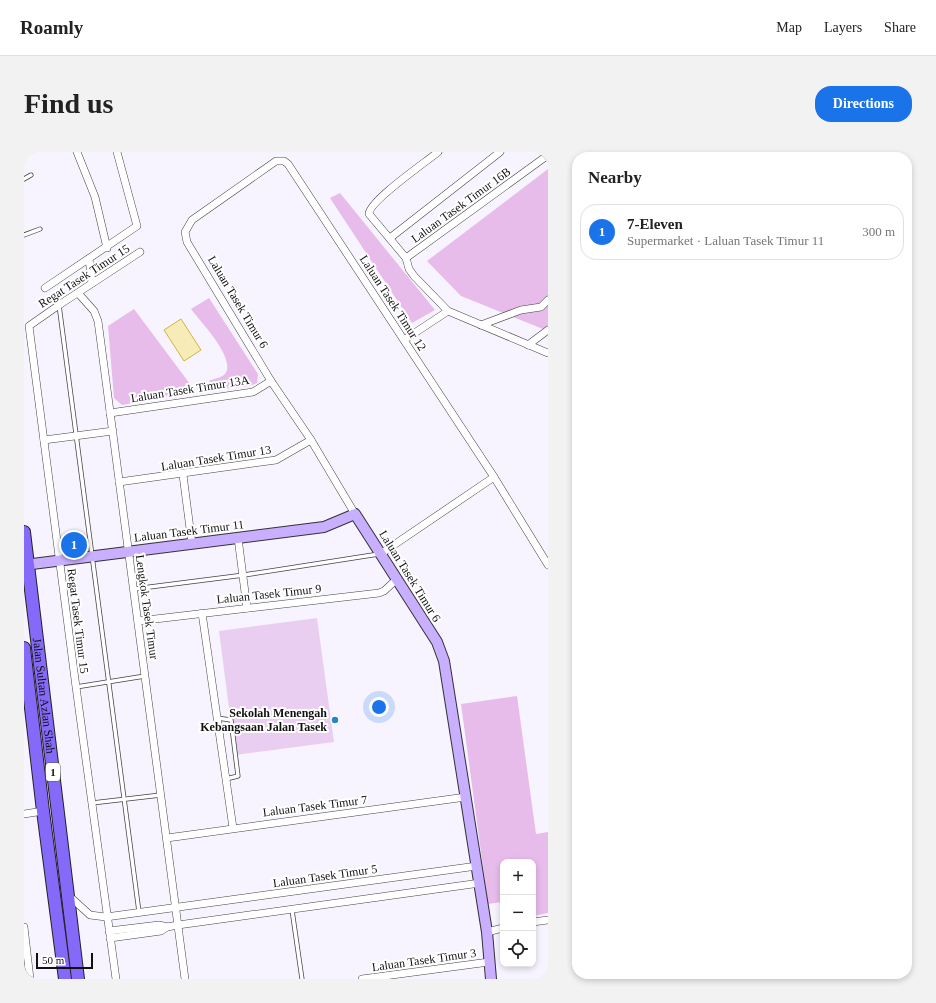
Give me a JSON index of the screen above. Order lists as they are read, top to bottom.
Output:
{
  "streets": {
    "main road": ["Jalan Sultan Azlan Shah", "1"],
    "street": [
      "Laluan Tasek Timur 16B",
      "Regat Tasek Timur 15",
      "Laluan Tasek Timur 6",
      "Laluan Tasek Timur 12",
      "Laluan Tasek Timur 13A",
      "Laluan Tasek Timur 13",
      "Laluan Tasek Timur 11",
      "Laluan Tasek Timur 9",
      "Lengkok Tasek Timur",
      "Laluan Tasek Timur 7",
      "Laluan Tasek Timur 5",
      "Laluan Tasek Timur 3"
    ]
  },
  "crossings": [
    ["Regat Tasek Timur 15", "Laluan Tasek Timur 11"],
    ["Regat Tasek Timur 15", "Lengkok Tasek Timur"],
    ["Laluan Tasek Timur 6", "Laluan Tasek Timur 12"],
    ["Laluan Tasek Timur 6", "Laluan Tasek Timur 13A"],
    ["Laluan Tasek Timur 6", "Laluan Tasek Timur 13"],
    ["Laluan Tasek Timur 6", "Laluan Tasek Timur 11"],
    ["Laluan Tasek Timur 6", "Laluan Tasek Timur 9"],
    ["Laluan Tasek Timur 6", "Laluan Tasek Timur 7"],
    ["Laluan Tasek Timur 6", "Laluan Tasek Timur 5"],
    ["Laluan Tasek Timur 6", "Laluan Tasek Timur 3"],
    ["Laluan Tasek Timur 13A", "Lengkok Tasek Timur"],
    ["Laluan Tasek Timur 13", "Lengkok Tasek Timur"],
    ["Laluan Tasek Timur 11", "Lengkok Tasek Timur"],
    ["Laluan Tasek Timur 11", "Jalan Sultan Azlan Shah"],
    ["Laluan Tasek Timur 9", "Lengkok Tasek Timur"],
    ["Lengkok Tasek Timur", "Laluan Tasek Timur 7"],
    ["Lengkok Tasek Timur", "Laluan Tasek Timur 5"]
  ],
  "places": ["Sekolah Menengah Kebangsaan Jalan Tasek"],
  "scale_bar": "50 m",
  "page": {
    "header": "Roamly",
    "nav": ["Map", "Layers", "Share"],
    "buttons": "Directions",
    "title": "Find us",
    "heading": "Nearby",
    "list": [
      {
        "mark": "1",
        "name": "7-Eleven",
        "note": "Supermarket · Laluan Tasek Timur 11",
        "value": "300 m"
      }
    ],
    "pins": "1",
    "map_buttons": ["+", "−"],
    "scale": "50 m"
  }
}
